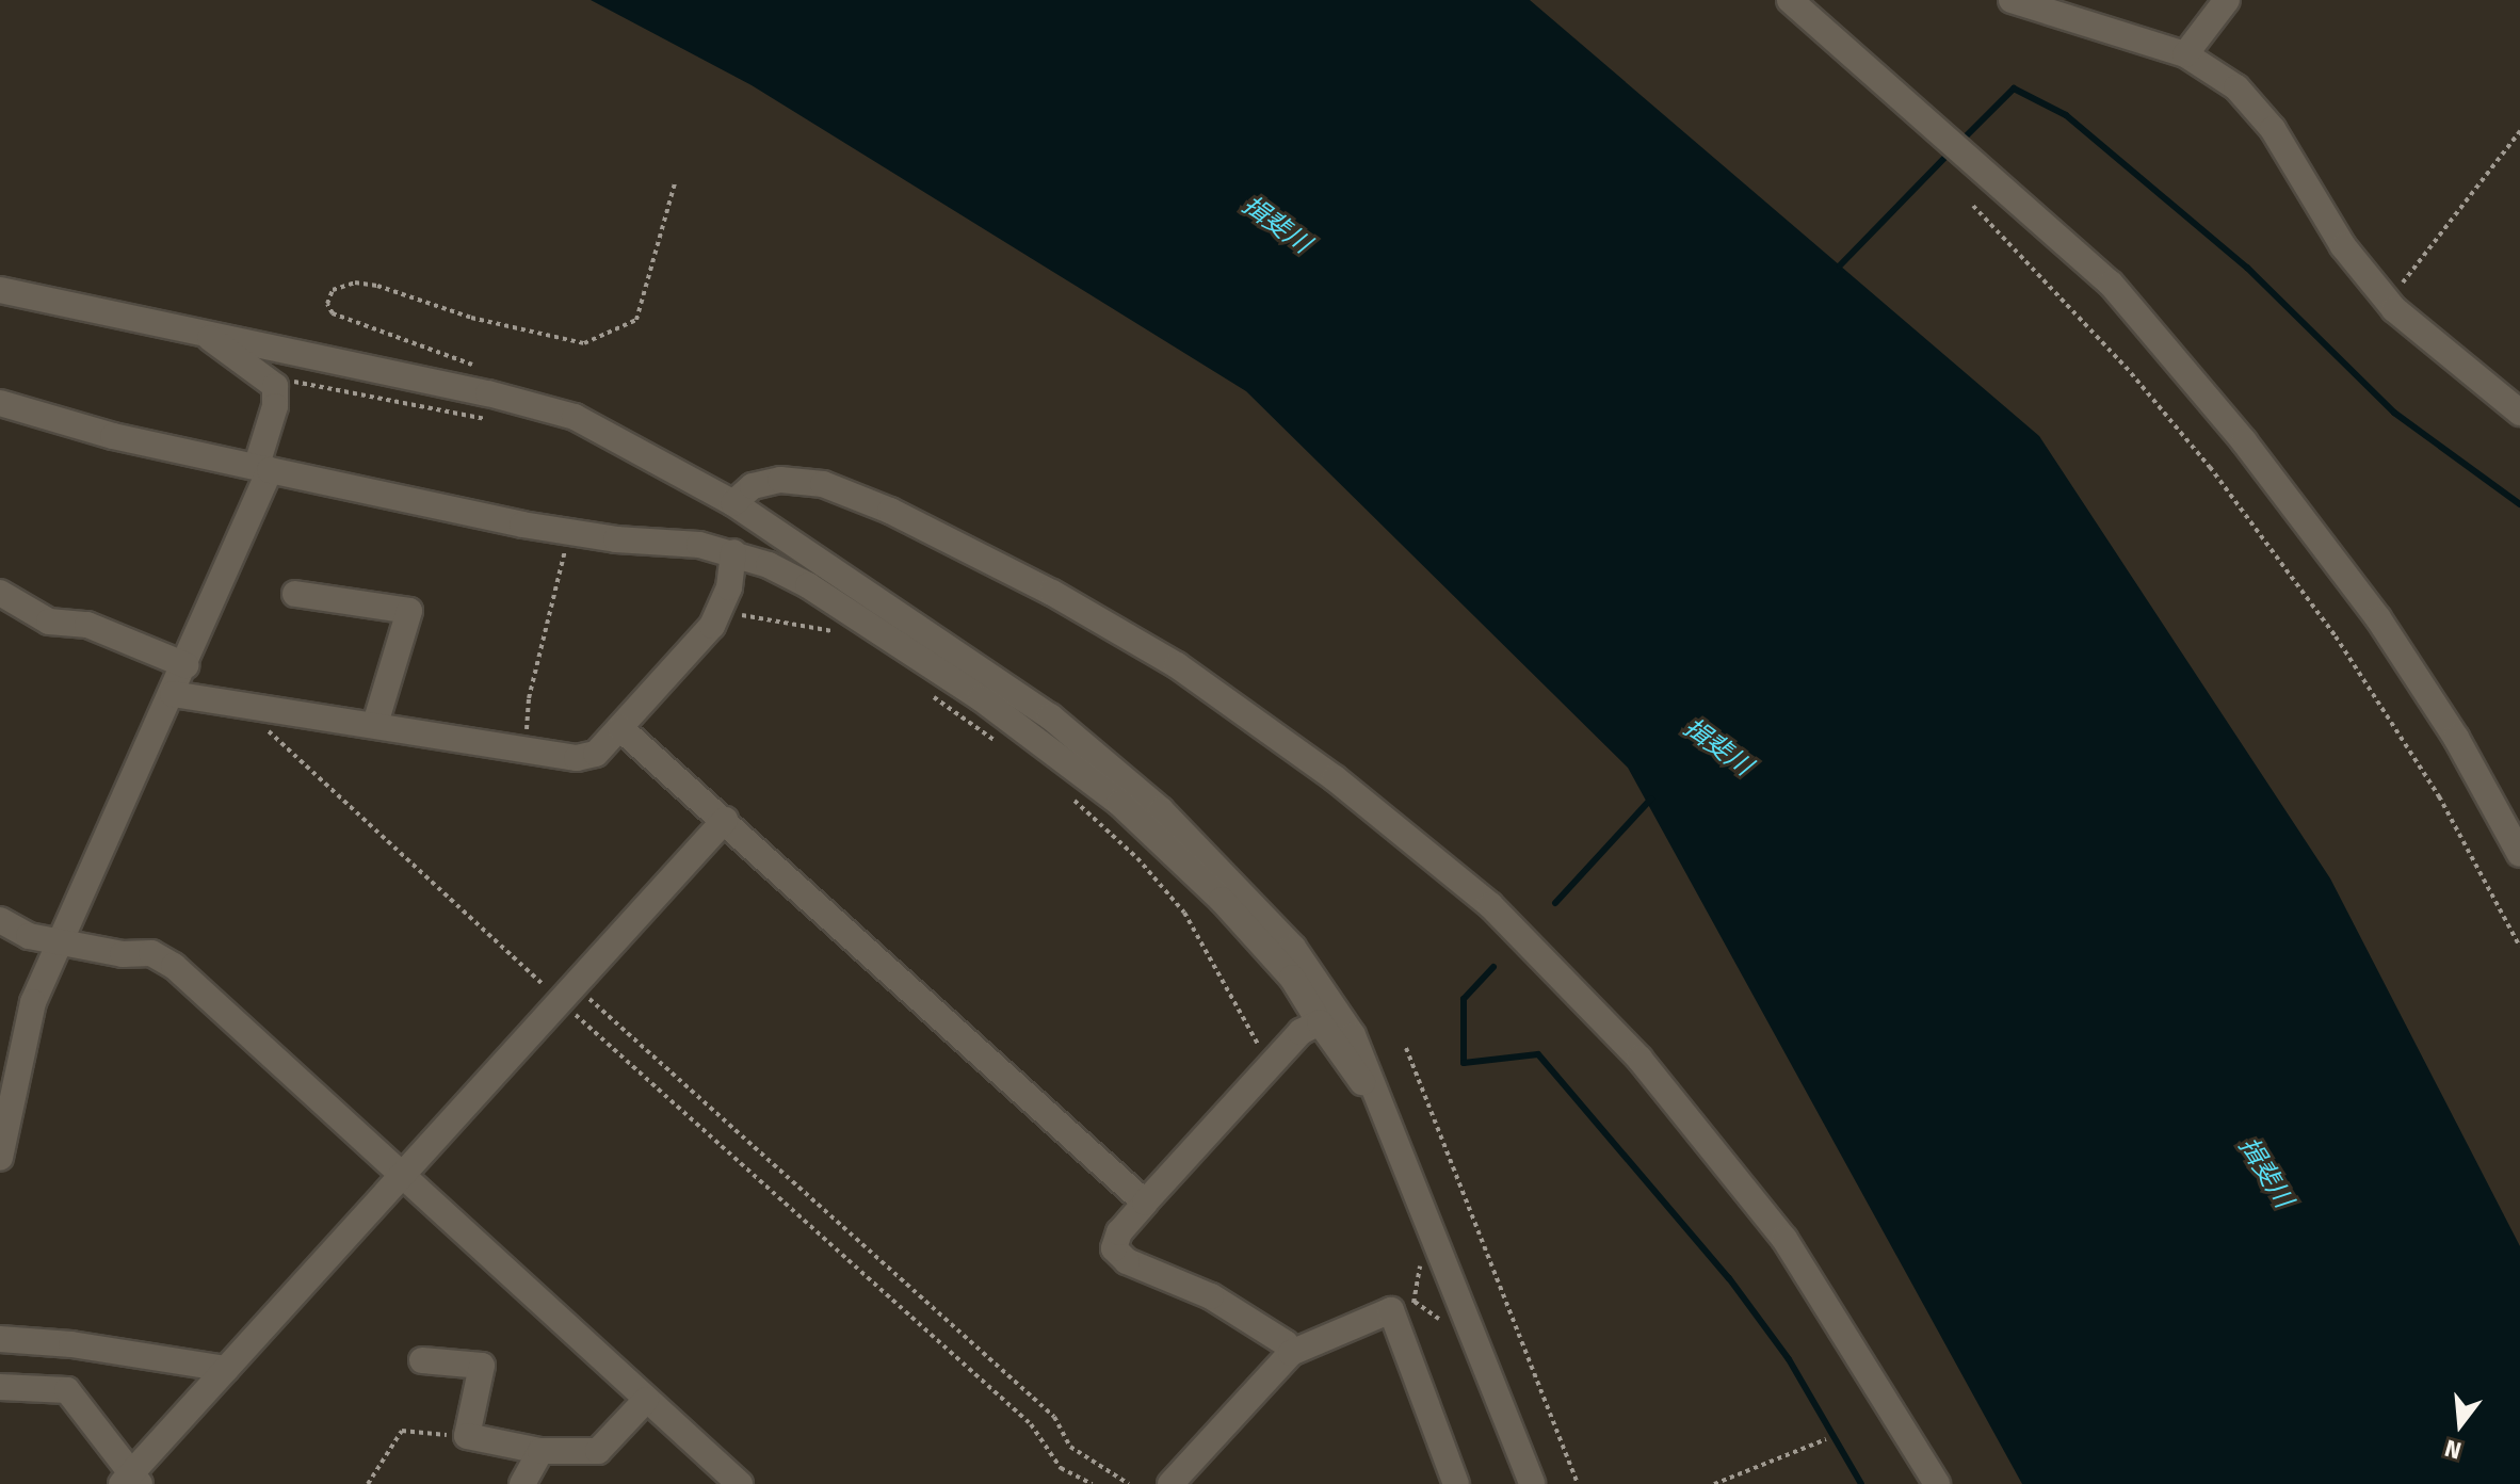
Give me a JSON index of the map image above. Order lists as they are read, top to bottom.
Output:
{
  "water": ["揖斐川"],
  "north": "bottom"
}
